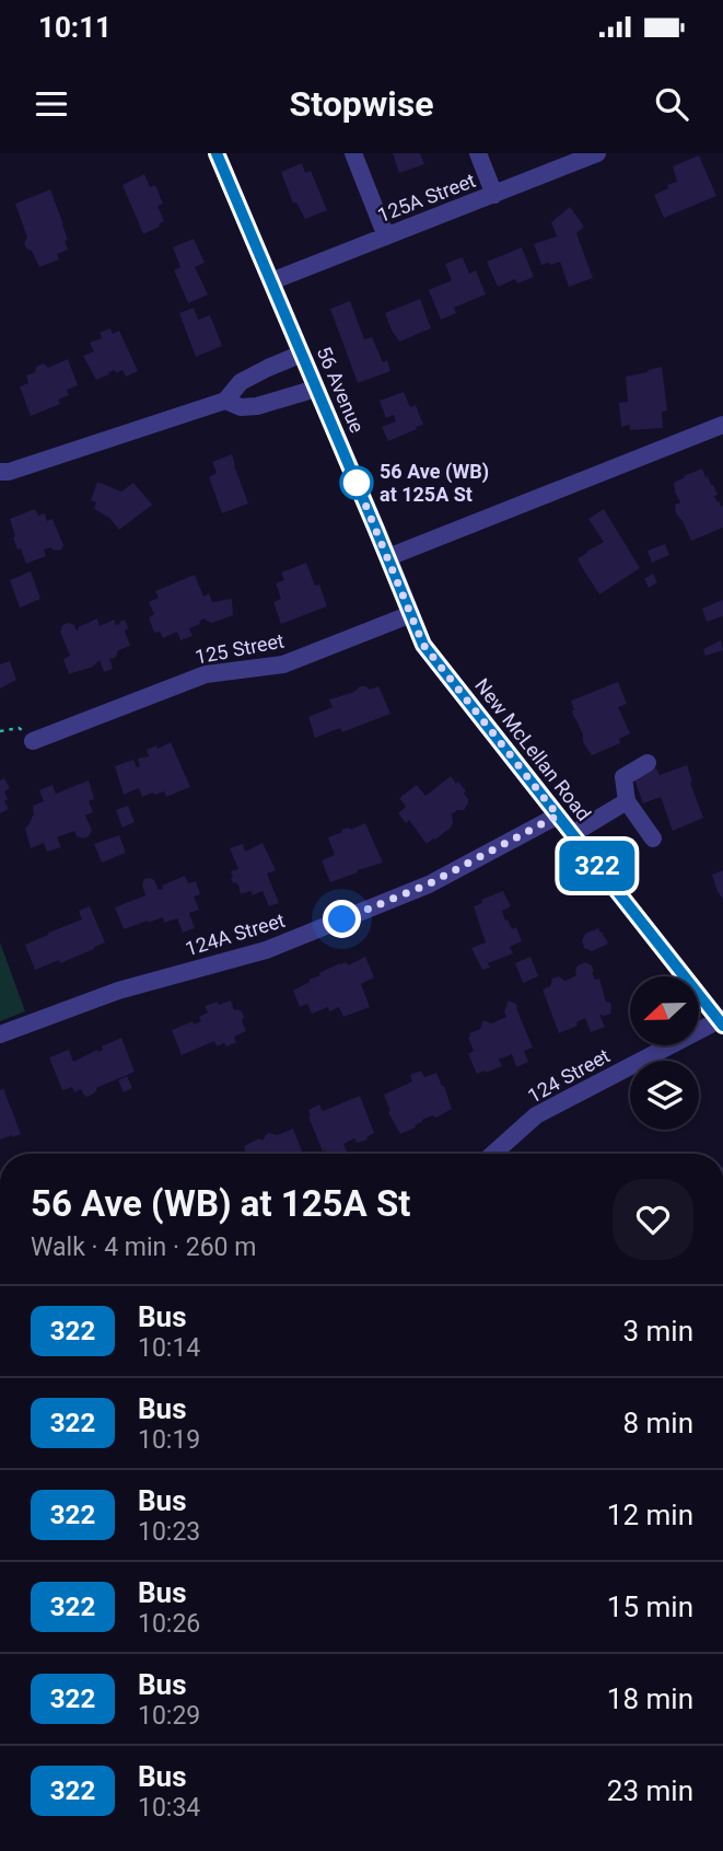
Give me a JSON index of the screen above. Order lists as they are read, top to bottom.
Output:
{
  "streets": {
    "street": [
      "125A Street",
      "56 Avenue",
      "125 Street",
      "New McLellan Road",
      "124A Street",
      "124 Street"
    ]
  },
  "crossings": [
    ["125A Street", "56 Avenue"],
    ["56 Avenue", "125 Street"],
    ["56 Avenue", "New McLellan Road"],
    ["New McLellan Road", "124A Street"],
    ["New McLellan Road", "124 Street"]
  ],
  "places": ["56 Ave (WB) at 125A St"],
  "lines": ["bus line 322"],
  "north": "left",
  "page": {
    "status": "10:11",
    "header": "Stopwise",
    "on_map": "322",
    "heading": ["56 Ave (WB) at 125A St", "Walk · 4 min · 260 m"],
    "list": [
      {
        "mark": "322",
        "name": "Bus",
        "note": "10:14",
        "value": "3 min"
      },
      {
        "mark": "322",
        "name": "Bus",
        "note": "10:19",
        "value": "8 min"
      },
      {
        "mark": "322",
        "name": "Bus",
        "note": "10:23",
        "value": "12 min"
      },
      {
        "mark": "322",
        "name": "Bus",
        "note": "10:26",
        "value": "15 min"
      },
      {
        "mark": "322",
        "name": "Bus",
        "note": "10:29",
        "value": "18 min"
      },
      {
        "mark": "322",
        "name": "Bus",
        "note": "10:34",
        "value": "23 min"
      }
    ]
  }
}
